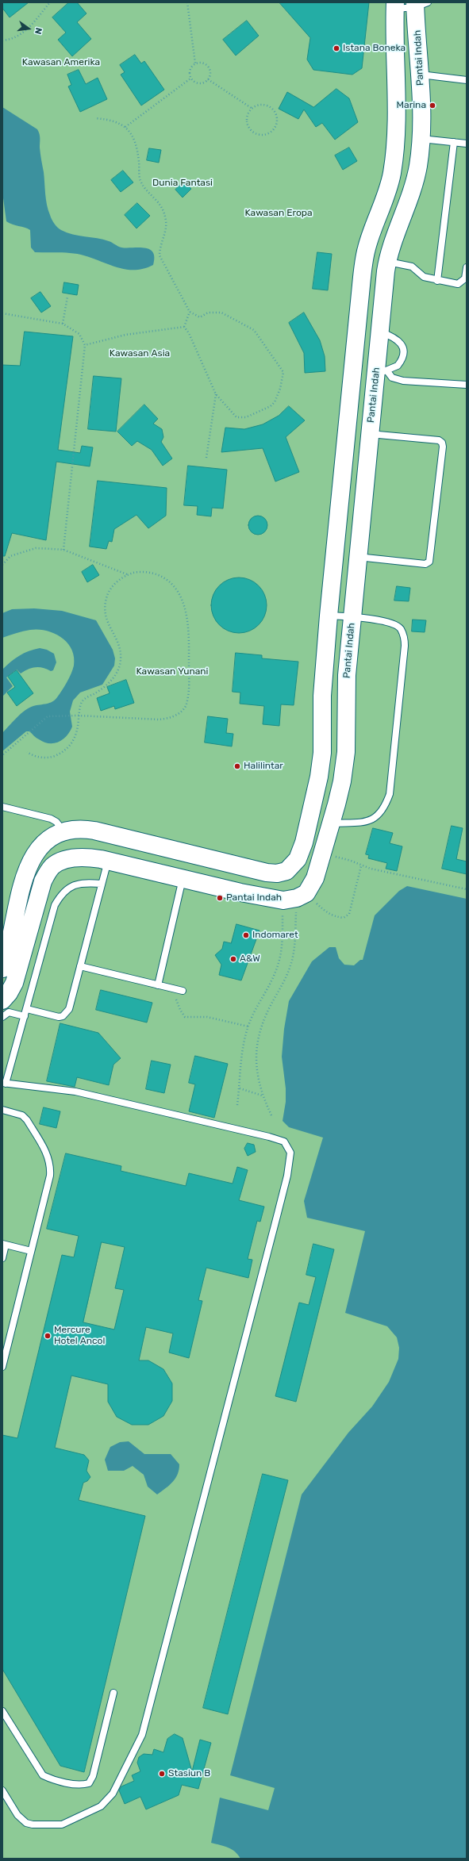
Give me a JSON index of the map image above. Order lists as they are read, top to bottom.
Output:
{
  "streets": {
    "street": ["Pantai Indah"]
  },
  "parks": [
    "Kawasan Amerika",
    "Dunia Fantasi",
    "Kawasan Eropa",
    "Kawasan Asia",
    "Kawasan Yunani"
  ],
  "places": [
    "Istana Boneka",
    "Marina",
    "Halilintar",
    "Pantai Indah",
    "Indomaret",
    "A&W",
    "Mercure Hotel Ancol",
    "Stasiun B"
  ],
  "north": "right"
}
